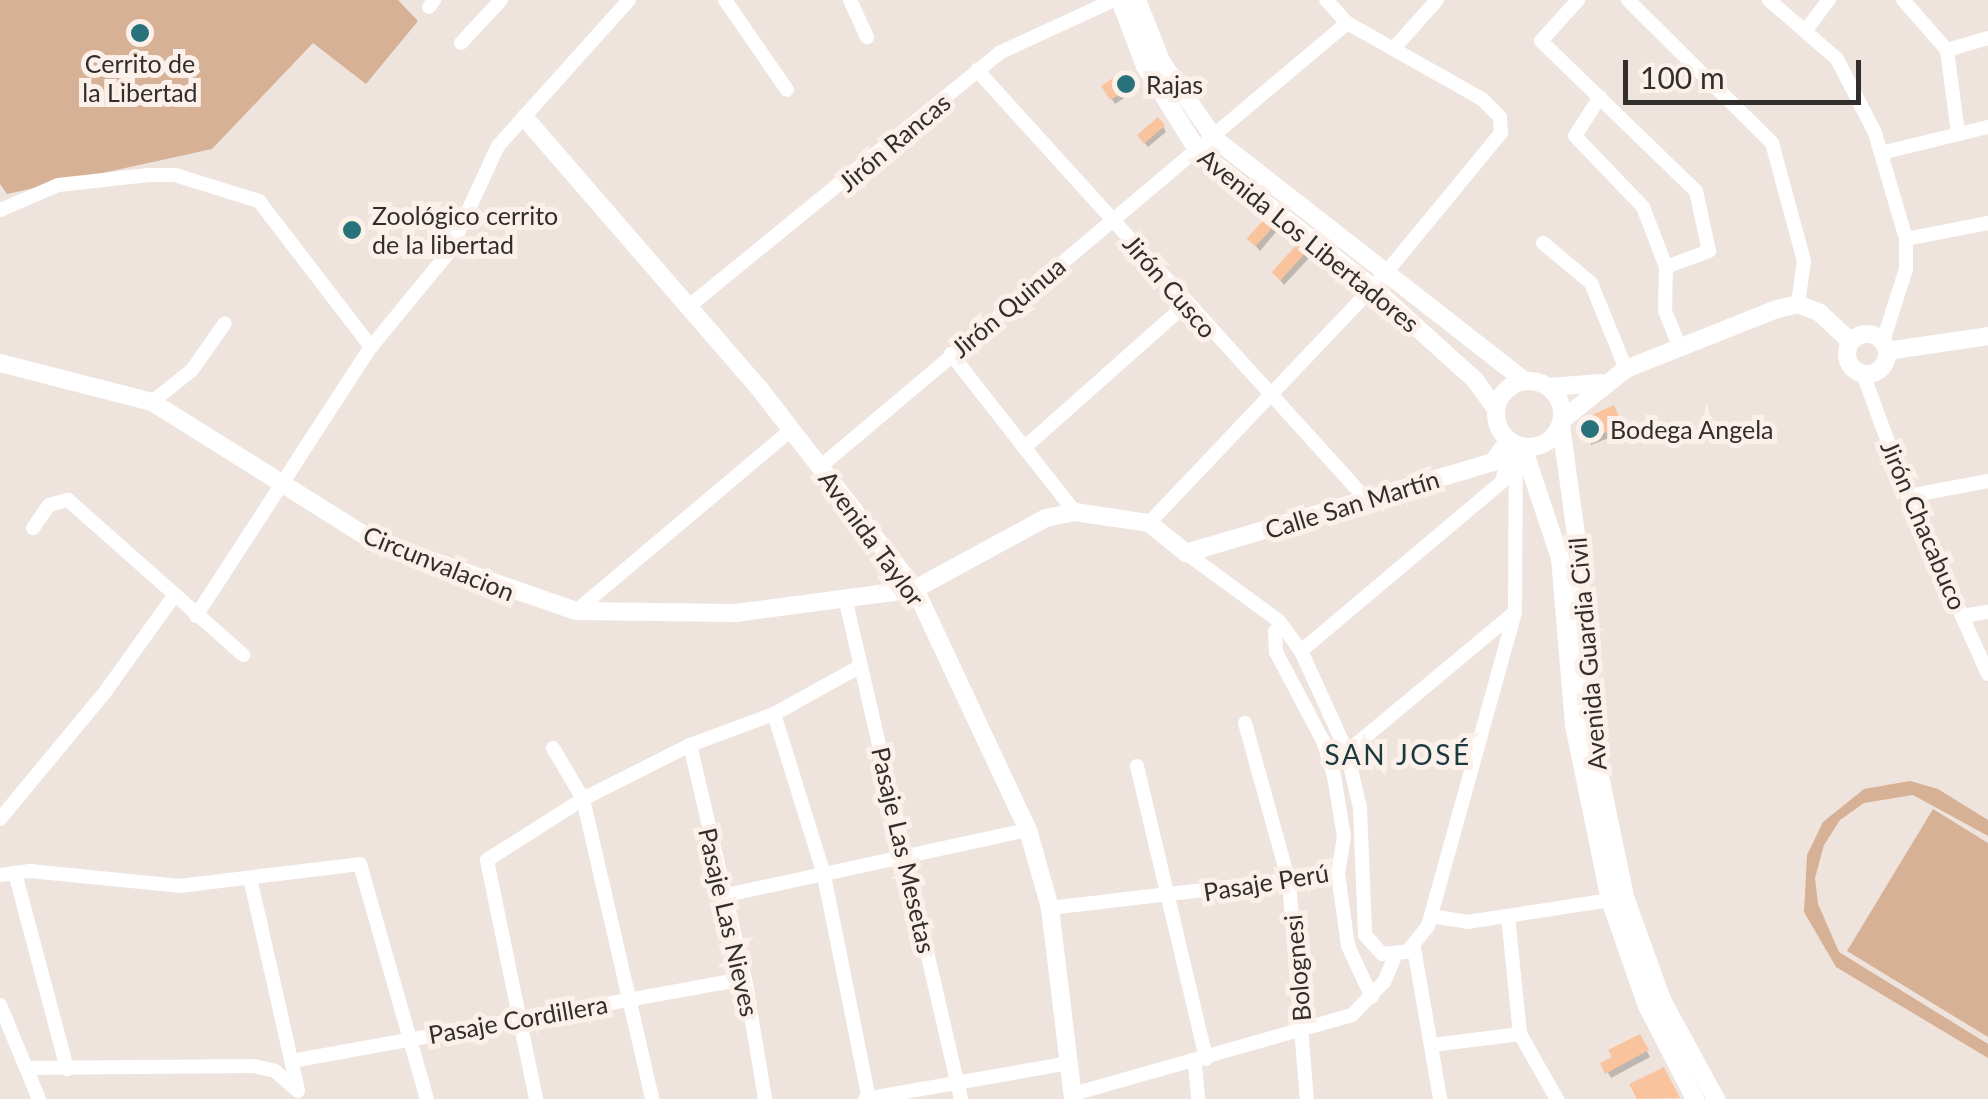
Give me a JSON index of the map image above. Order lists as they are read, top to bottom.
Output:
{
  "streets": {
    "street": [
      "Jirón Rancas",
      "Avenida Los Libertadores",
      "Jirón Cusco",
      "Jirón Quinua",
      "Calle San Martín",
      "Jirón Chacabuco",
      "Avenida Taylor",
      "Circunvalacion",
      "Avenida Guardia Civil",
      "Pasaje Las Mesetas",
      "Pasaje Perú",
      "Pasaje Las Nieves",
      "Bolognesi",
      "Pasaje Cordillera"
    ]
  },
  "crossings": [
    ["Jirón Rancas", "Avenida Los Libertadores"],
    ["Jirón Rancas", "Jirón Cusco"],
    ["Jirón Rancas", "Avenida Taylor"],
    ["Avenida Los Libertadores", "Jirón Quinua"],
    ["Avenida Los Libertadores", "Calle San Martín"],
    ["Avenida Los Libertadores", "Avenida Guardia Civil"],
    ["Jirón Cusco", "Jirón Quinua"],
    ["Jirón Cusco", "Calle San Martín"],
    ["Jirón Quinua", "Avenida Taylor"],
    ["Calle San Martín", "Avenida Guardia Civil"],
    ["Avenida Taylor", "Circunvalacion"],
    ["Avenida Taylor", "Pasaje Perú"],
    ["Circunvalacion", "Pasaje Las Mesetas"],
    ["Pasaje Perú", "Bolognesi"],
    ["Pasaje Las Nieves", "Pasaje Cordillera"]
  ],
  "districts": ["SAN JOSÉ"],
  "places": [
    "Cerrito de la Libertad",
    "Rajas",
    "Zoológico cerrito de la libertad",
    "Bodega Angela"
  ],
  "scale_bar": "100 m"
}
